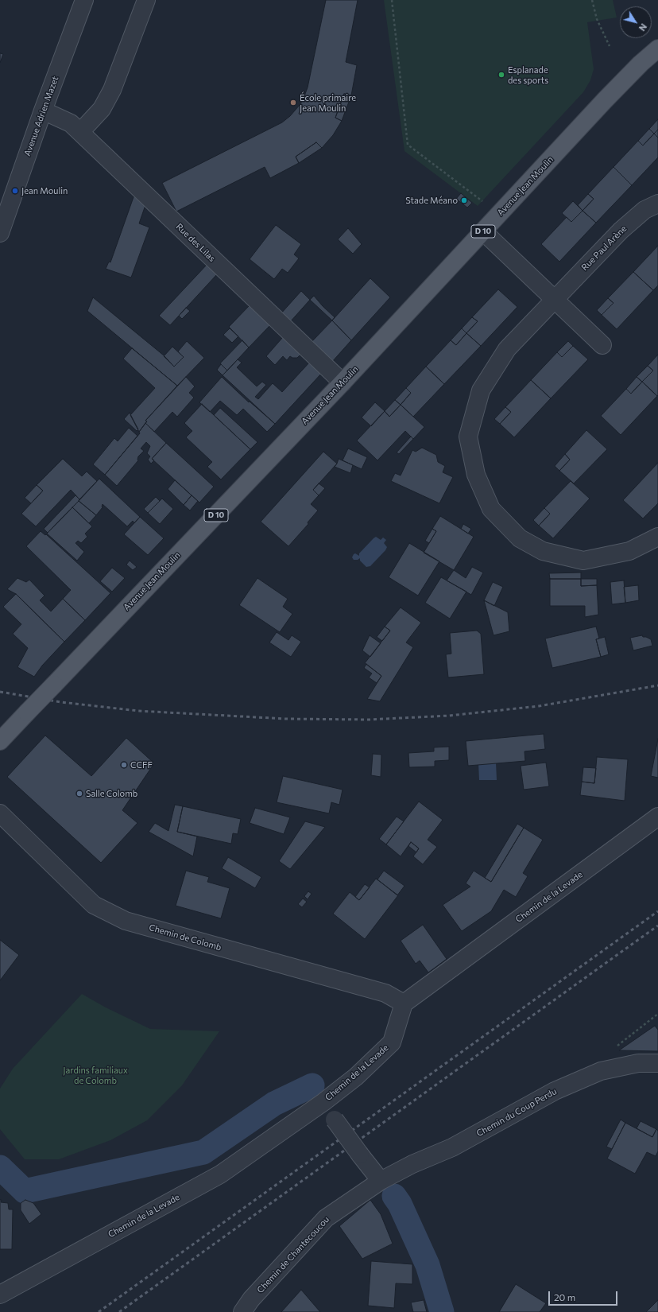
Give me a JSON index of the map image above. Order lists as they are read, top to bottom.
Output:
{
  "streets": {
    "main road": ["Avenue Jean Moulin", "D 10"],
    "street": [
      "Avenue Adrien Mazet",
      "Rue des Lilas",
      "Rue Paul Arène",
      "Chemin de la Levade",
      "Chemin de Colomb",
      "Chemin du Coup Perdu",
      "Chemin de Chantecoucou"
    ]
  },
  "crossings": [
    ["Avenue Adrien Mazet", "Rue des Lilas"],
    ["Avenue Jean Moulin", "Rue des Lilas"],
    ["Chemin de la Levade", "Chemin de Colomb"],
    ["Chemin du Coup Perdu", "Chemin de Chantecoucou"]
  ],
  "parks": ["Jardins familiaux de Colomb"],
  "places": [
    "Esplanade des sports",
    "École primaire Jean Moulin",
    "Jean Moulin",
    "Stade Méano",
    "CCFF",
    "Salle Colomb"
  ],
  "scale_bar": "20 m",
  "north": "bottom right"
}
